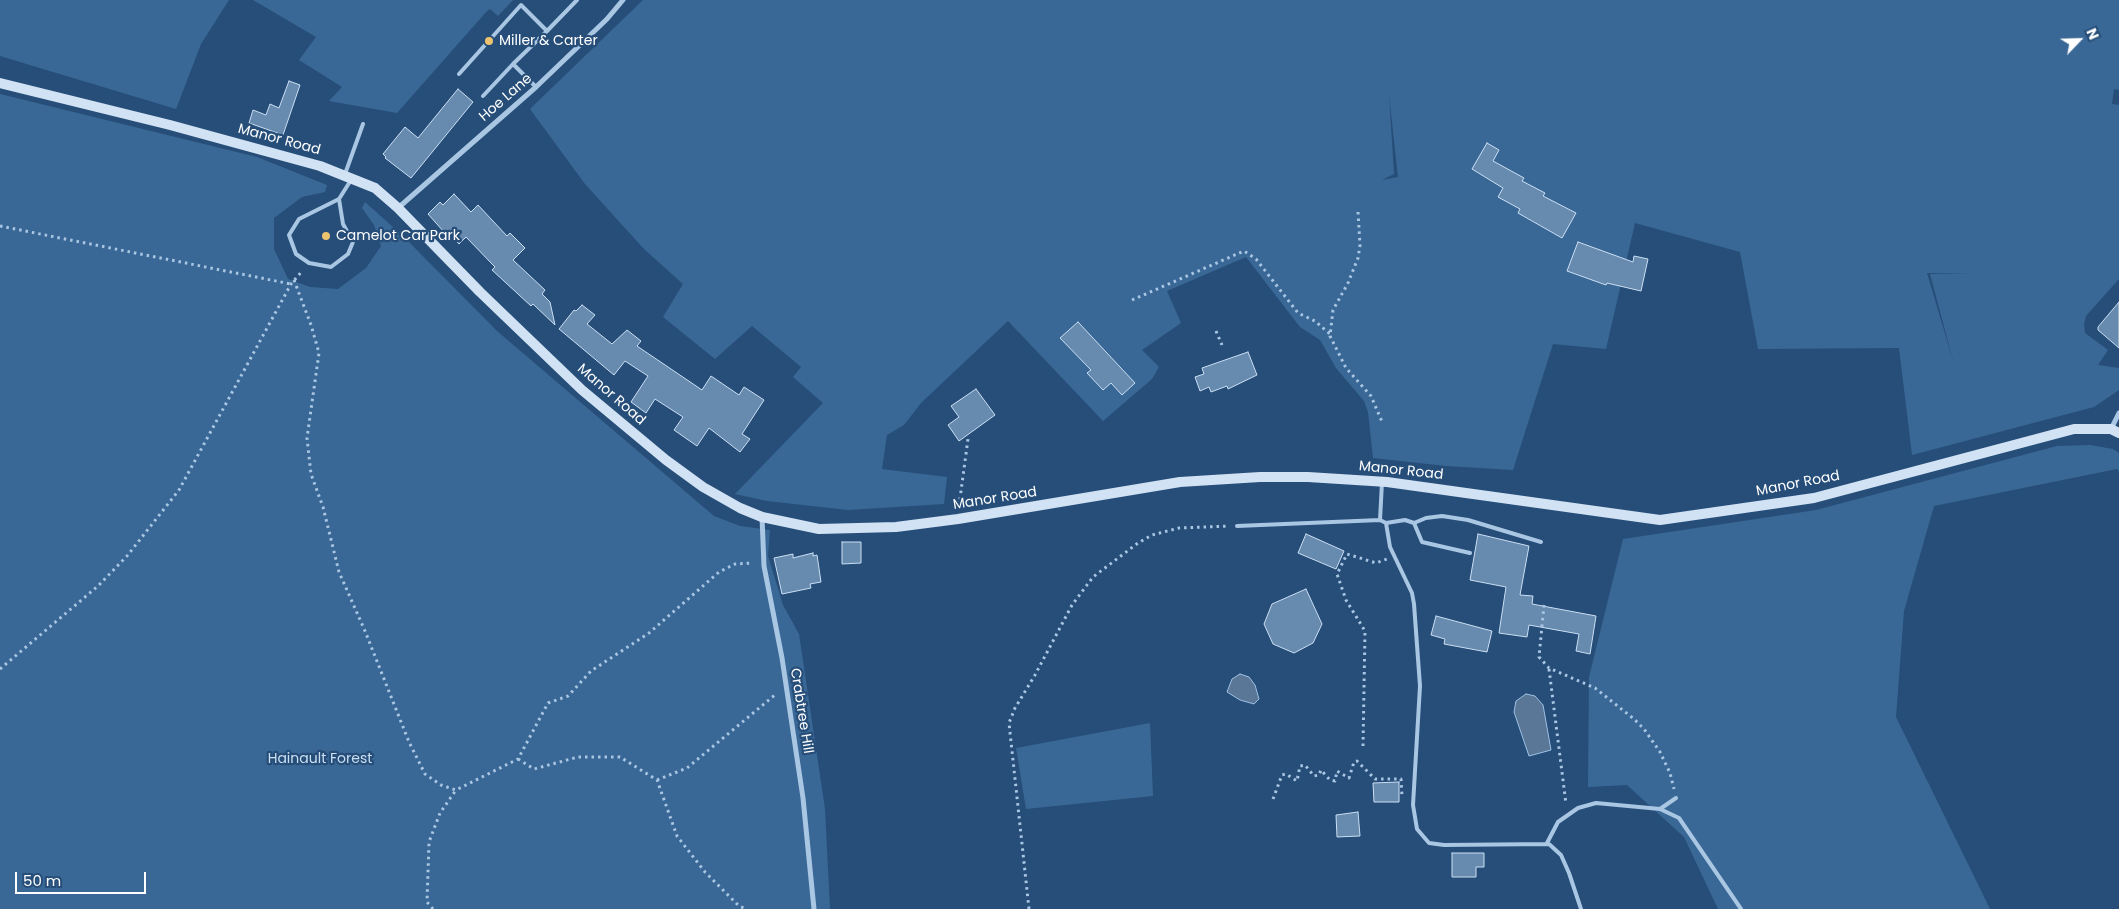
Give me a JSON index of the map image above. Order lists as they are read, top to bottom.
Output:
{
  "streets": {
    "street": ["Hoe Lane", "Manor Road", "Crabtree Hill"]
  },
  "crossings": [
    ["Hoe Lane", "Manor Road"],
    ["Manor Road", "Crabtree Hill"]
  ],
  "parks": ["Hainault Forest"],
  "places": ["Miller & Carter", "Camelot Car Park"],
  "scale_bar": "50 m",
  "north": "top right"
}
